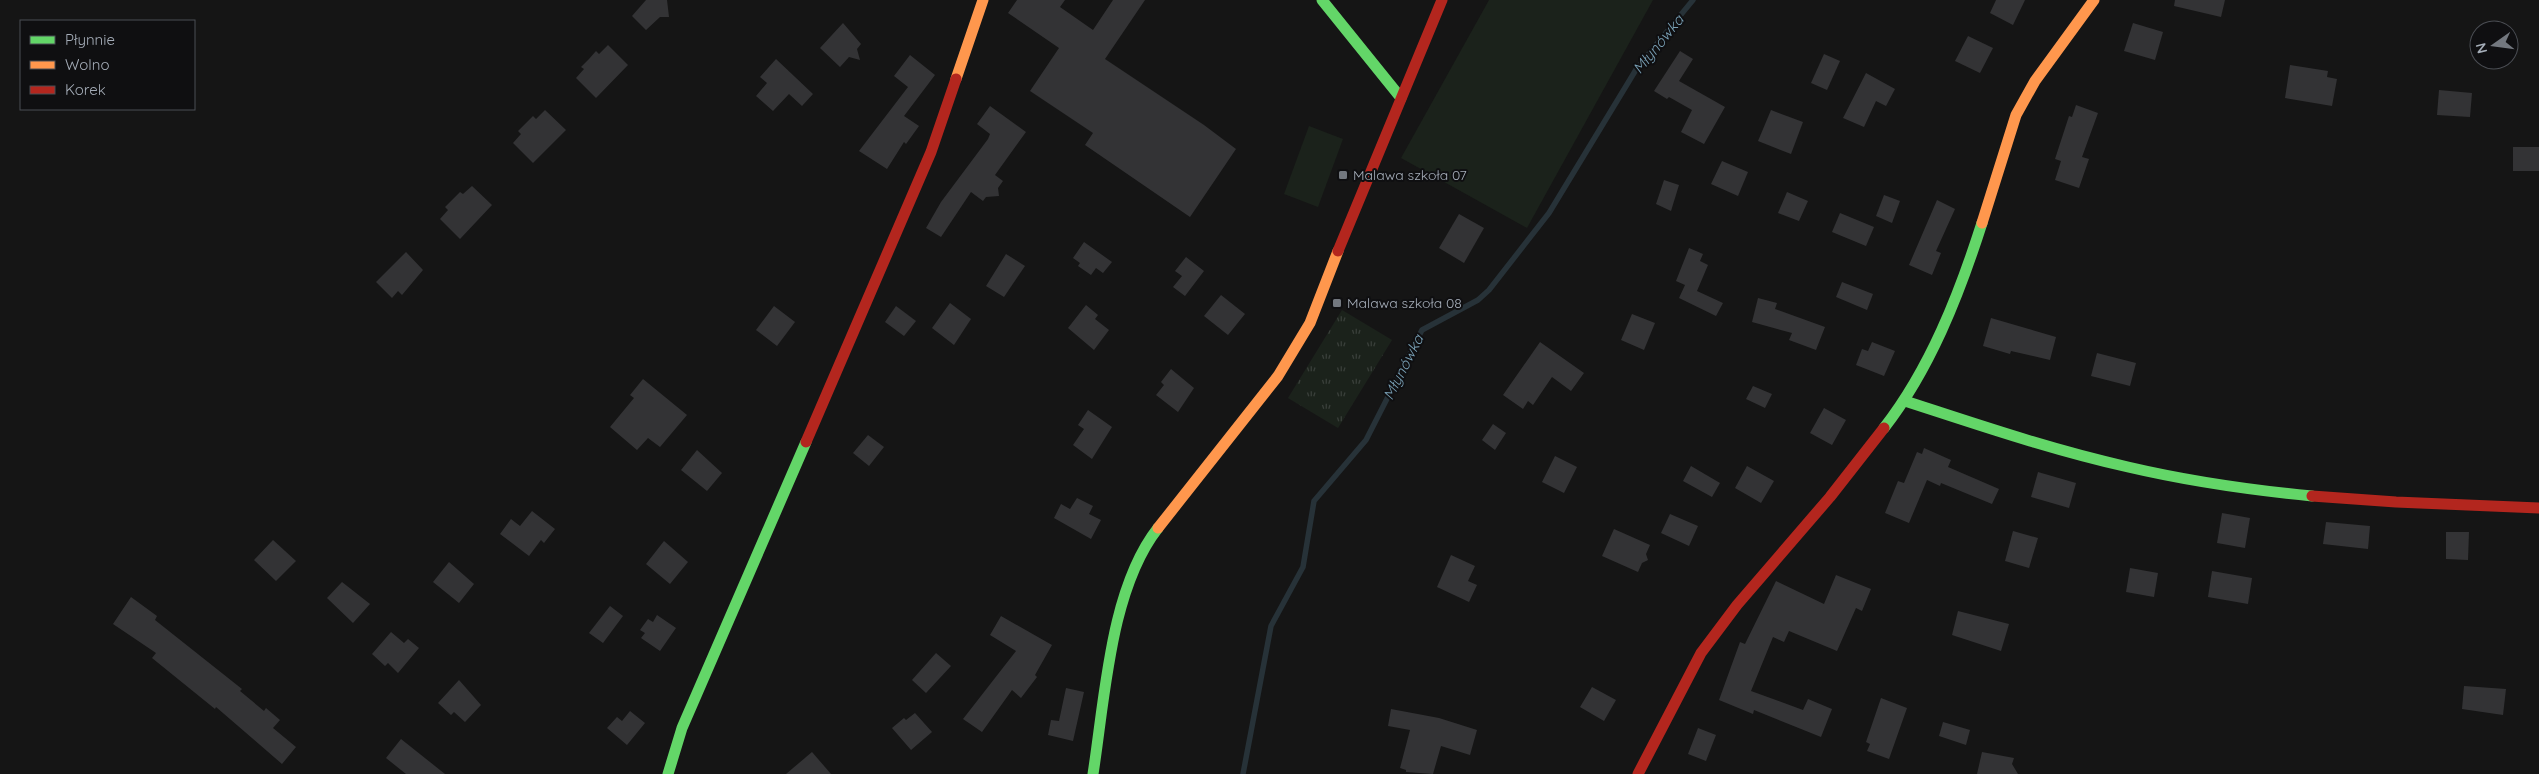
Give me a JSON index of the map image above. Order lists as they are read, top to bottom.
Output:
{
  "water": ["Młynówka"],
  "places": {
    "transit": ["Malawa szkoła 07", "Malawa szkoła 08"]
  },
  "legend": ["Płynnie", "Wolno", "Korek"],
  "north": "left"
}
